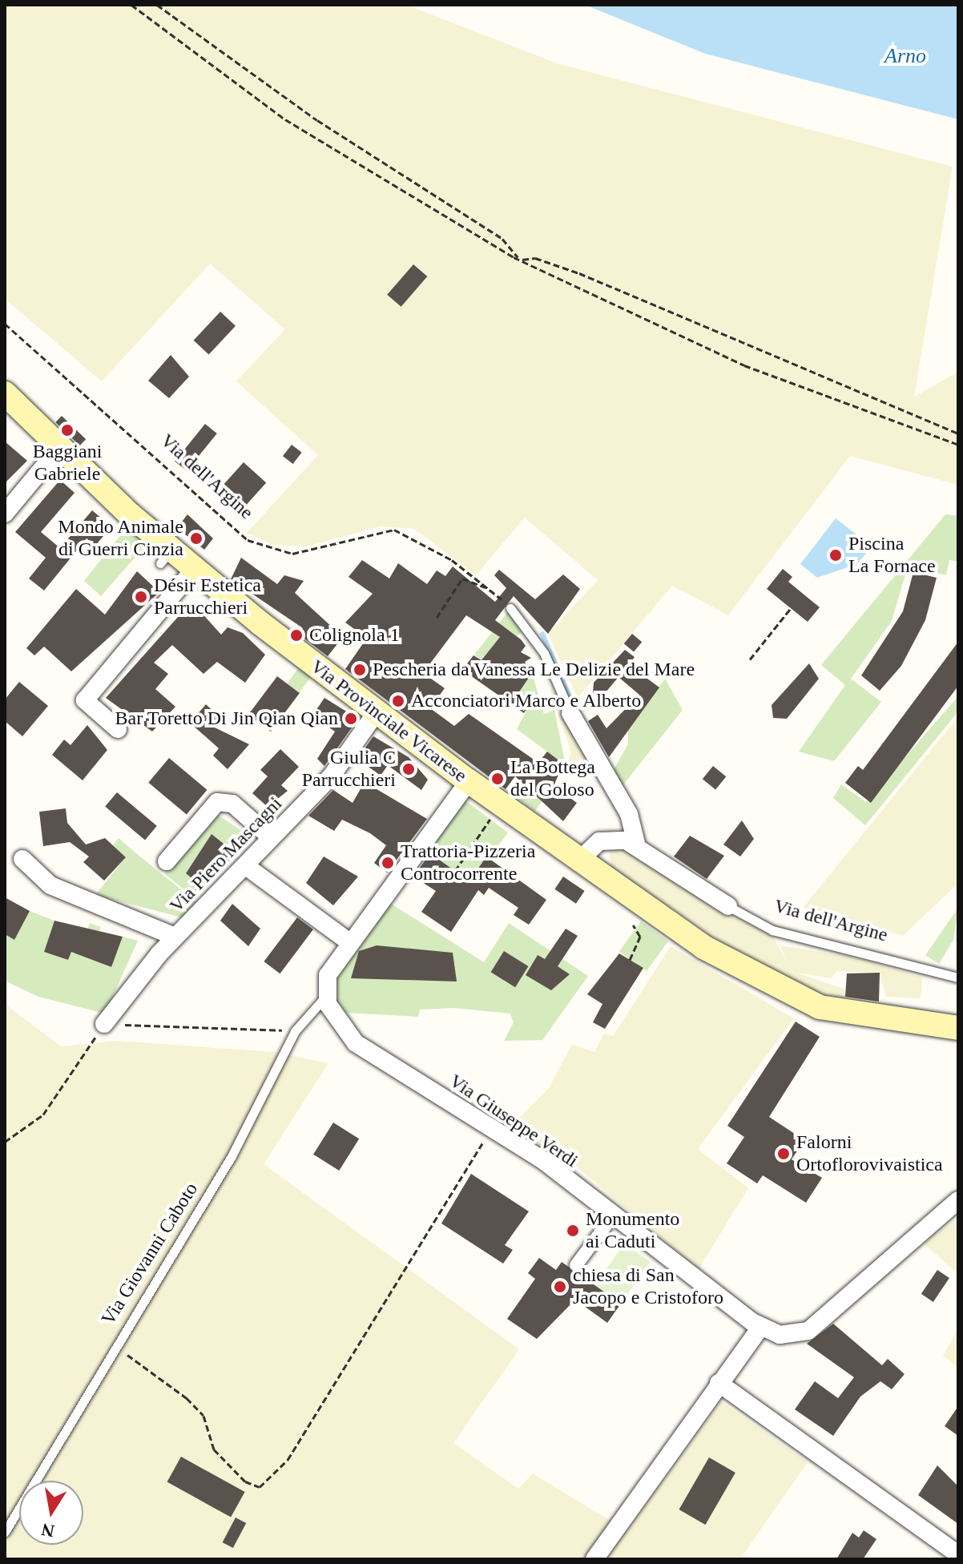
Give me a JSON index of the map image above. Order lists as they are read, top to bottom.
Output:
{
  "streets": {
    "main road": ["Via Provinciale Vicarese"],
    "street": ["Via dell'Argine", "Via Piero Mascagni", "Via Giuseppe Verdi"],
    "lane": ["Via Giovanni Caboto"]
  },
  "crossings": [
    ["Via dell'Argine", "Via Provinciale Vicarese"],
    ["Via Provinciale Vicarese", "Via Piero Mascagni"],
    ["Via Giuseppe Verdi", "Via Giovanni Caboto"]
  ],
  "water": ["Arno"],
  "places": [
    "Baggiani Gabriele",
    "Mondo Animale di Guerri Cinzia",
    "Piscina La Fornace",
    "Désir Estetica Parrucchieri",
    "Colignola 1",
    "Pescheria da Vanessa Le Delizie del Mare",
    "Acconciatori Marco e Alberto",
    "Bar Toretto Di Jin Qian Qian",
    "Giulia C Parrucchieri",
    "La Bottega del Goloso",
    "Trattoria-Pizzeria Controcorrente",
    "Falorni Ortoflorovivaistica",
    "Monumento ai Caduti",
    "chiesa di San Jacopo e Cristoforo"
  ],
  "north": "bottom"
}
